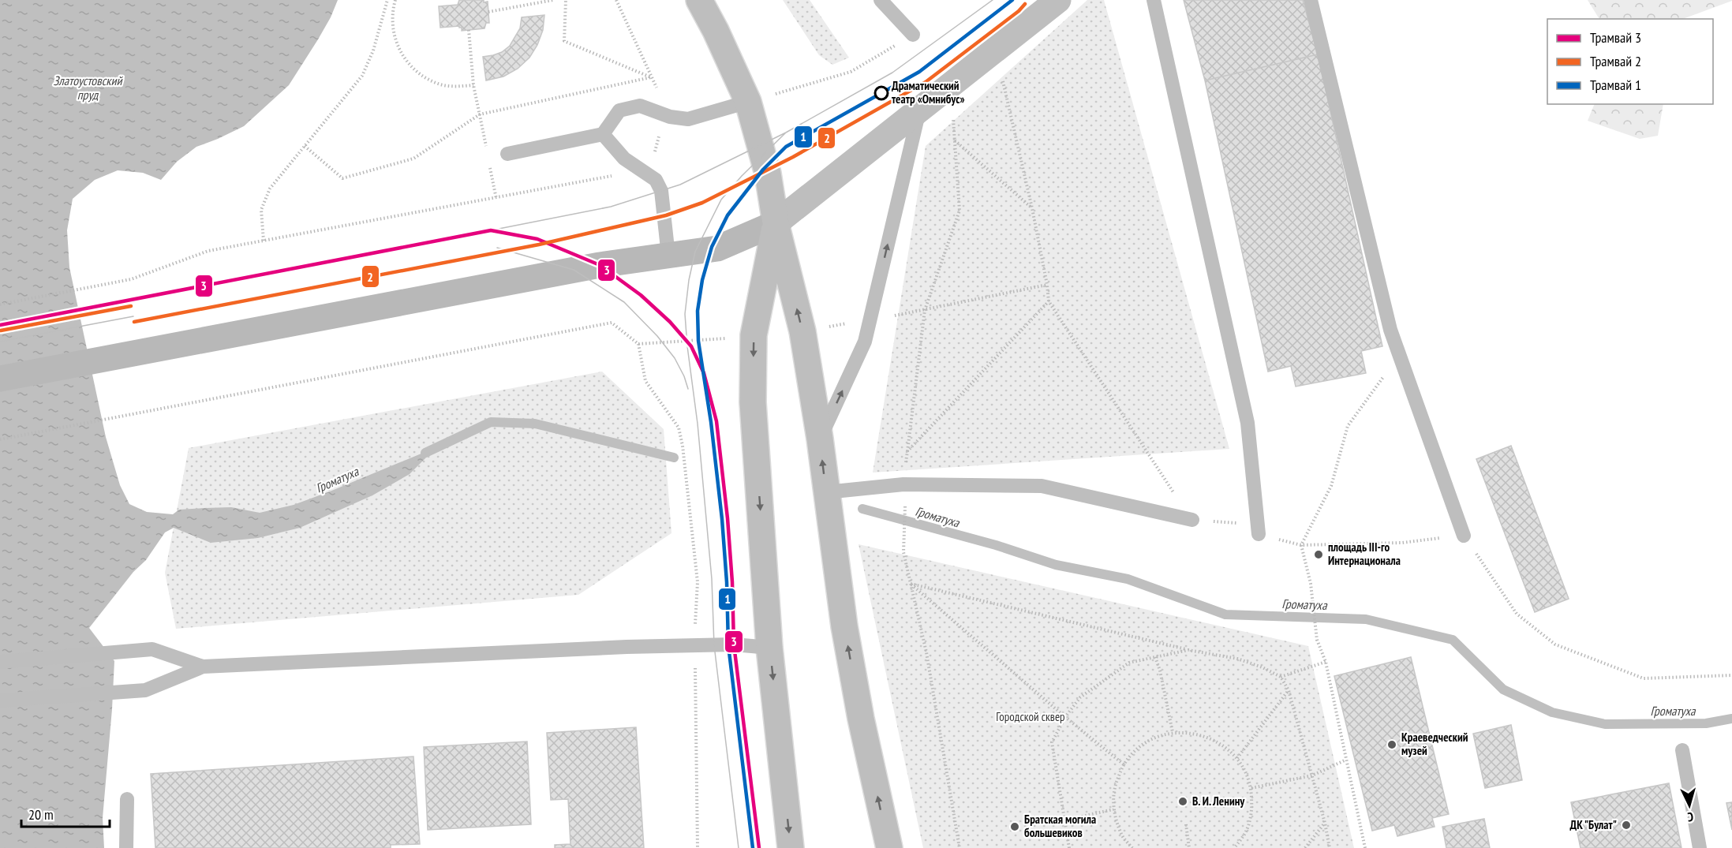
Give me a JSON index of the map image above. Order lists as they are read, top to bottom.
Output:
{
  "water": ["Златоустовский пруд", "Громатуха"],
  "parks": ["Городской сквер"],
  "places": [
    "Драматический театр «Омнибус»",
    "площадь III-го Интернационала",
    "Краеведческий музей",
    "В. И. Ленину",
    "ДК \"Булат\"",
    "Братская могила большевиков"
  ],
  "lines": ["tram line 1", "tram line 2", "tram line 3"],
  "legend": ["Трамвай 3", "Трамвай 2", "Трамвай 1"],
  "scale_bar": "20 m",
  "north": "bottom"
}
